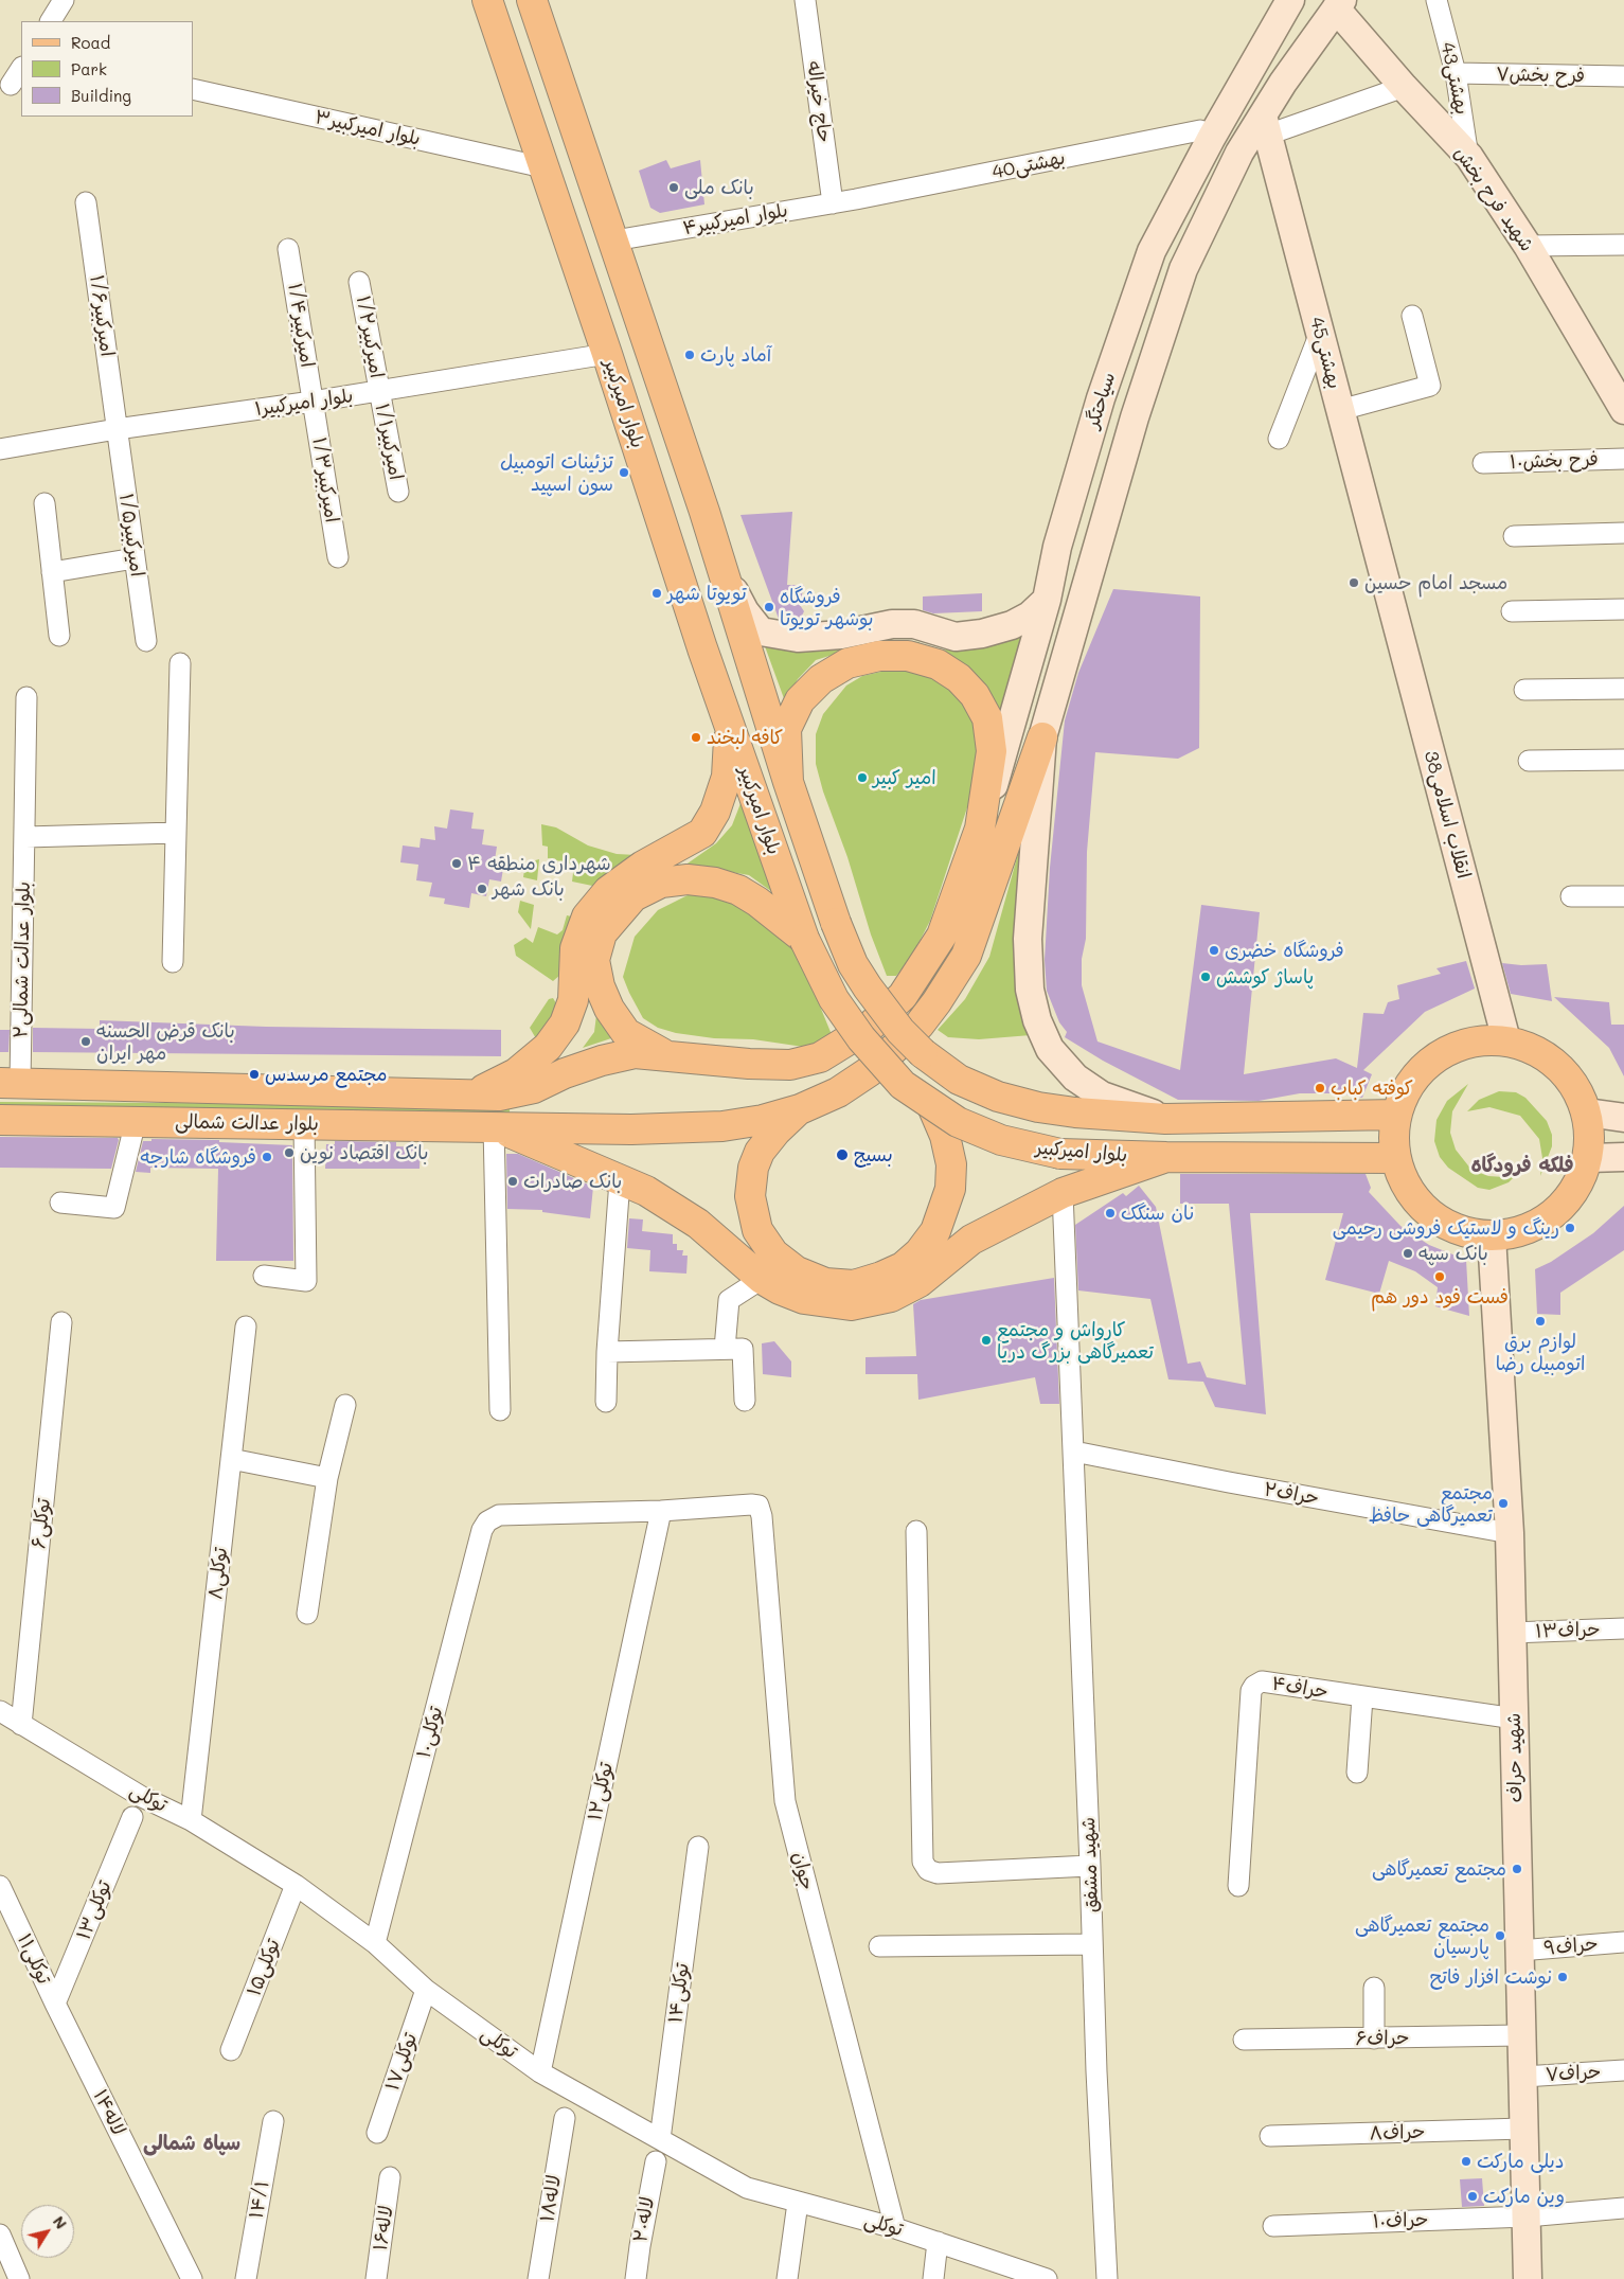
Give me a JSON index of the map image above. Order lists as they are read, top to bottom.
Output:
{
  "streets": {
    "main road": [
      "شهید فرح بخش",
      "بهشتی45",
      "سیاحتگر",
      "بلوار امیرکبیر",
      "38انقلاب اسلامی",
      "بلوار عدالت شمالی",
      "شهید حراف"
    ],
    "street": [
      "فرح بخش۷",
      "43بهشتی",
      "حاج خیراله",
      "بلوار امیرکبیر۳",
      "40بهشتی",
      "۴بلوار امیرکبیر",
      "امیرکبیر۱/۶",
      "امیرکبیر۱/۴",
      "امیرکبیر۱/۲",
      "بلوار امیرکبیر۱",
      "امیرکبیر۱/۱",
      "فرح بخش۱۰",
      "امیرکبیر۱/۳",
      "امیرکبیر۱/۵",
      "بلوار عدالت شمالی۲",
      "حراف۲",
      "توکلی۶",
      "توکلی۸",
      "حراف۱۳",
      "حراف۴",
      "۱۰توکلی",
      "توکلی۱۲",
      "توکلی",
      "شهید مشفق",
      "جوان",
      "توکلی۱۳",
      "حراف۹",
      "توکلی۱۱",
      "توکلی۱۵",
      "توکلی۱۴",
      "حراف۶",
      "توکلی۱۷",
      "حراف۷",
      "لاله۱۴",
      "حراف۸",
      "لاله۱۸",
      "۱۴/۱",
      "لاله۲۰",
      "حراف۱۰",
      "لاله۱۶"
    ]
  },
  "crossings": [
    ["فرح بخش۷", "43بهشتی"],
    ["43بهشتی", "شهید فرح بخش"],
    ["حاج خیراله", "۴بلوار امیرکبیر"],
    ["بلوار امیرکبیر۳", "بلوار امیرکبیر"],
    ["40بهشتی", "۴بلوار امیرکبیر"],
    ["شهید فرح بخش", "سیاحتگر"],
    ["۴بلوار امیرکبیر", "بلوار امیرکبیر"],
    ["امیرکبیر۱/۶", "بلوار امیرکبیر۱"],
    ["امیرکبیر۱/۶", "امیرکبیر۱/۵"],
    ["امیرکبیر۱/۴", "بلوار امیرکبیر۱"],
    ["امیرکبیر۱/۴", "امیرکبیر۱/۳"],
    ["امیرکبیر۱/۲", "بلوار امیرکبیر۱"],
    ["امیرکبیر۱/۲", "امیرکبیر۱/۱"],
    ["بهشتی45", "سیاحتگر"],
    ["بهشتی45", "38انقلاب اسلامی"],
    ["سیاحتگر", "بلوار امیرکبیر"],
    ["سیاحتگر", "بلوار عدالت شمالی"],
    ["بلوار امیرکبیر۱", "بلوار امیرکبیر"],
    ["بلوار امیرکبیر۱", "امیرکبیر۱/۱"],
    ["بلوار امیرکبیر۱", "امیرکبیر۱/۳"],
    ["بلوار امیرکبیر۱", "امیرکبیر۱/۵"],
    ["بلوار امیرکبیر", "بلوار عدالت شمالی"],
    ["بلوار عدالت شمالی۲", "بلوار عدالت شمالی"],
    ["حراف۲", "شهید حراف"],
    ["حراف۲", "شهید مشفق"],
    ["توکلی۶", "توکلی"],
    ["توکلی۸", "توکلی"],
    ["حراف۱۳", "شهید حراف"],
    ["حراف۴", "شهید حراف"],
    ["۱۰توکلی", "توکلی۱۲"],
    ["۱۰توکلی", "توکلی"],
    ["۱۰توکلی", "جوان"],
    ["شهید حراف", "حراف۹"],
    ["شهید حراف", "حراف۶"],
    ["شهید حراف", "حراف۷"],
    ["شهید حراف", "حراف۸"],
    ["شهید حراف", "حراف۱۰"],
    ["توکلی۱۲", "توکلی"],
    ["توکلی۱۲", "جوان"],
    ["توکلی", "جوان"],
    ["توکلی", "توکلی۱۵"],
    ["توکلی", "توکلی۱۴"],
    ["توکلی", "توکلی۱۷"],
    ["توکلی۱۳", "توکلی۱۱"],
    ["توکلی۱۳", "لاله۱۴"],
    ["توکلی۱۱", "لاله۱۴"]
  ],
  "districts": ["فلکه فرودگاه", "سپاه شمالی"],
  "places": [
    "بانک ملی",
    "آماد پارت",
    "تزئینات اتومبیل سون اسپید",
    "مسجد امام حسین",
    "تویوتا شهر",
    "فروشگاه بوشهر تویوتا",
    "کافه لبخند",
    "امیر کبیر",
    "شهرداری منطقه ۴",
    "بانک شهر",
    "فروشگاه خضری",
    "پاساژ کوشش",
    "بانک قرض الحسنه مهر ایران",
    "مجتمع مرسدس",
    "کوفته کباب",
    "بانک اقتصاد نوین",
    "بسیج",
    "فروشگاه شارجه",
    "بانک صادرات",
    "نان سنگک",
    "رینگ و لاستیک فروشی رحیمی",
    "بانک سپه",
    "فست فود دور هم",
    "لوازم برق اتومبیل رضا",
    "کارواش و مجتمع تعمیرگاهی بزرگ دریا",
    "مجتمع تعمیرگاهی حافظ",
    "مجتمع تعمیرگاهی",
    "مجتمع تعمیرگاهی پارسیان",
    "نوشت افزار فاتح",
    "دیلی مارکت",
    "وین مارکت"
  ],
  "legend": ["Road", "Park", "Building"],
  "north": "top right"
}
